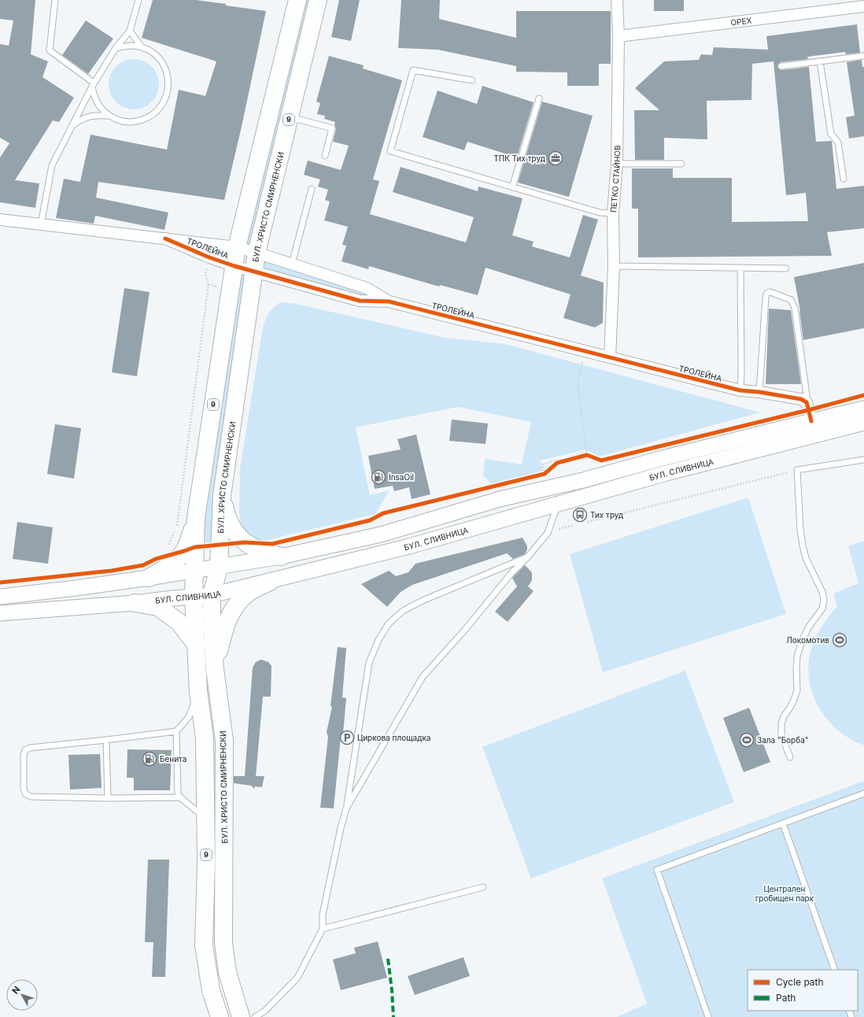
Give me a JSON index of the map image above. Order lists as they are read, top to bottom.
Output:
{
  "streets": {
    "main road": ["9", "БУЛ. ХРИСТО СМИРНЕНСКИ", "БУЛ. СЛИВНИЦА"],
    "street": ["ОРЕХ", "ПЕТКО СТАЙНОВ", "ТРОЛЕЙНА"]
  },
  "crossings": [
    ["ОРЕХ", "ПЕТКО СТАЙНОВ"],
    ["9", "ТРОЛЕЙНА"],
    ["9", "БУЛ. СЛИВНИЦА"],
    ["ПЕТКО СТАЙНОВ", "ТРОЛЕЙНА"],
    ["БУЛ. ХРИСТО СМИРНЕНСКИ", "ТРОЛЕЙНА"],
    ["БУЛ. ХРИСТО СМИРНЕНСКИ", "БУЛ. СЛИВНИЦА"]
  ],
  "parks": ["Централен гробищен парк"],
  "places": {
    "office": ["ТПК Тих труд"],
    "fuel station": ["InsaOil", "Бенита"],
    "bus stop": ["Тих труд"],
    "sports": ["Локомотив", "Зала \"Борба\""],
    "parking": ["Циркова площадка"]
  },
  "legend": ["Cycle path", "Path"],
  "north": "top left"
}
